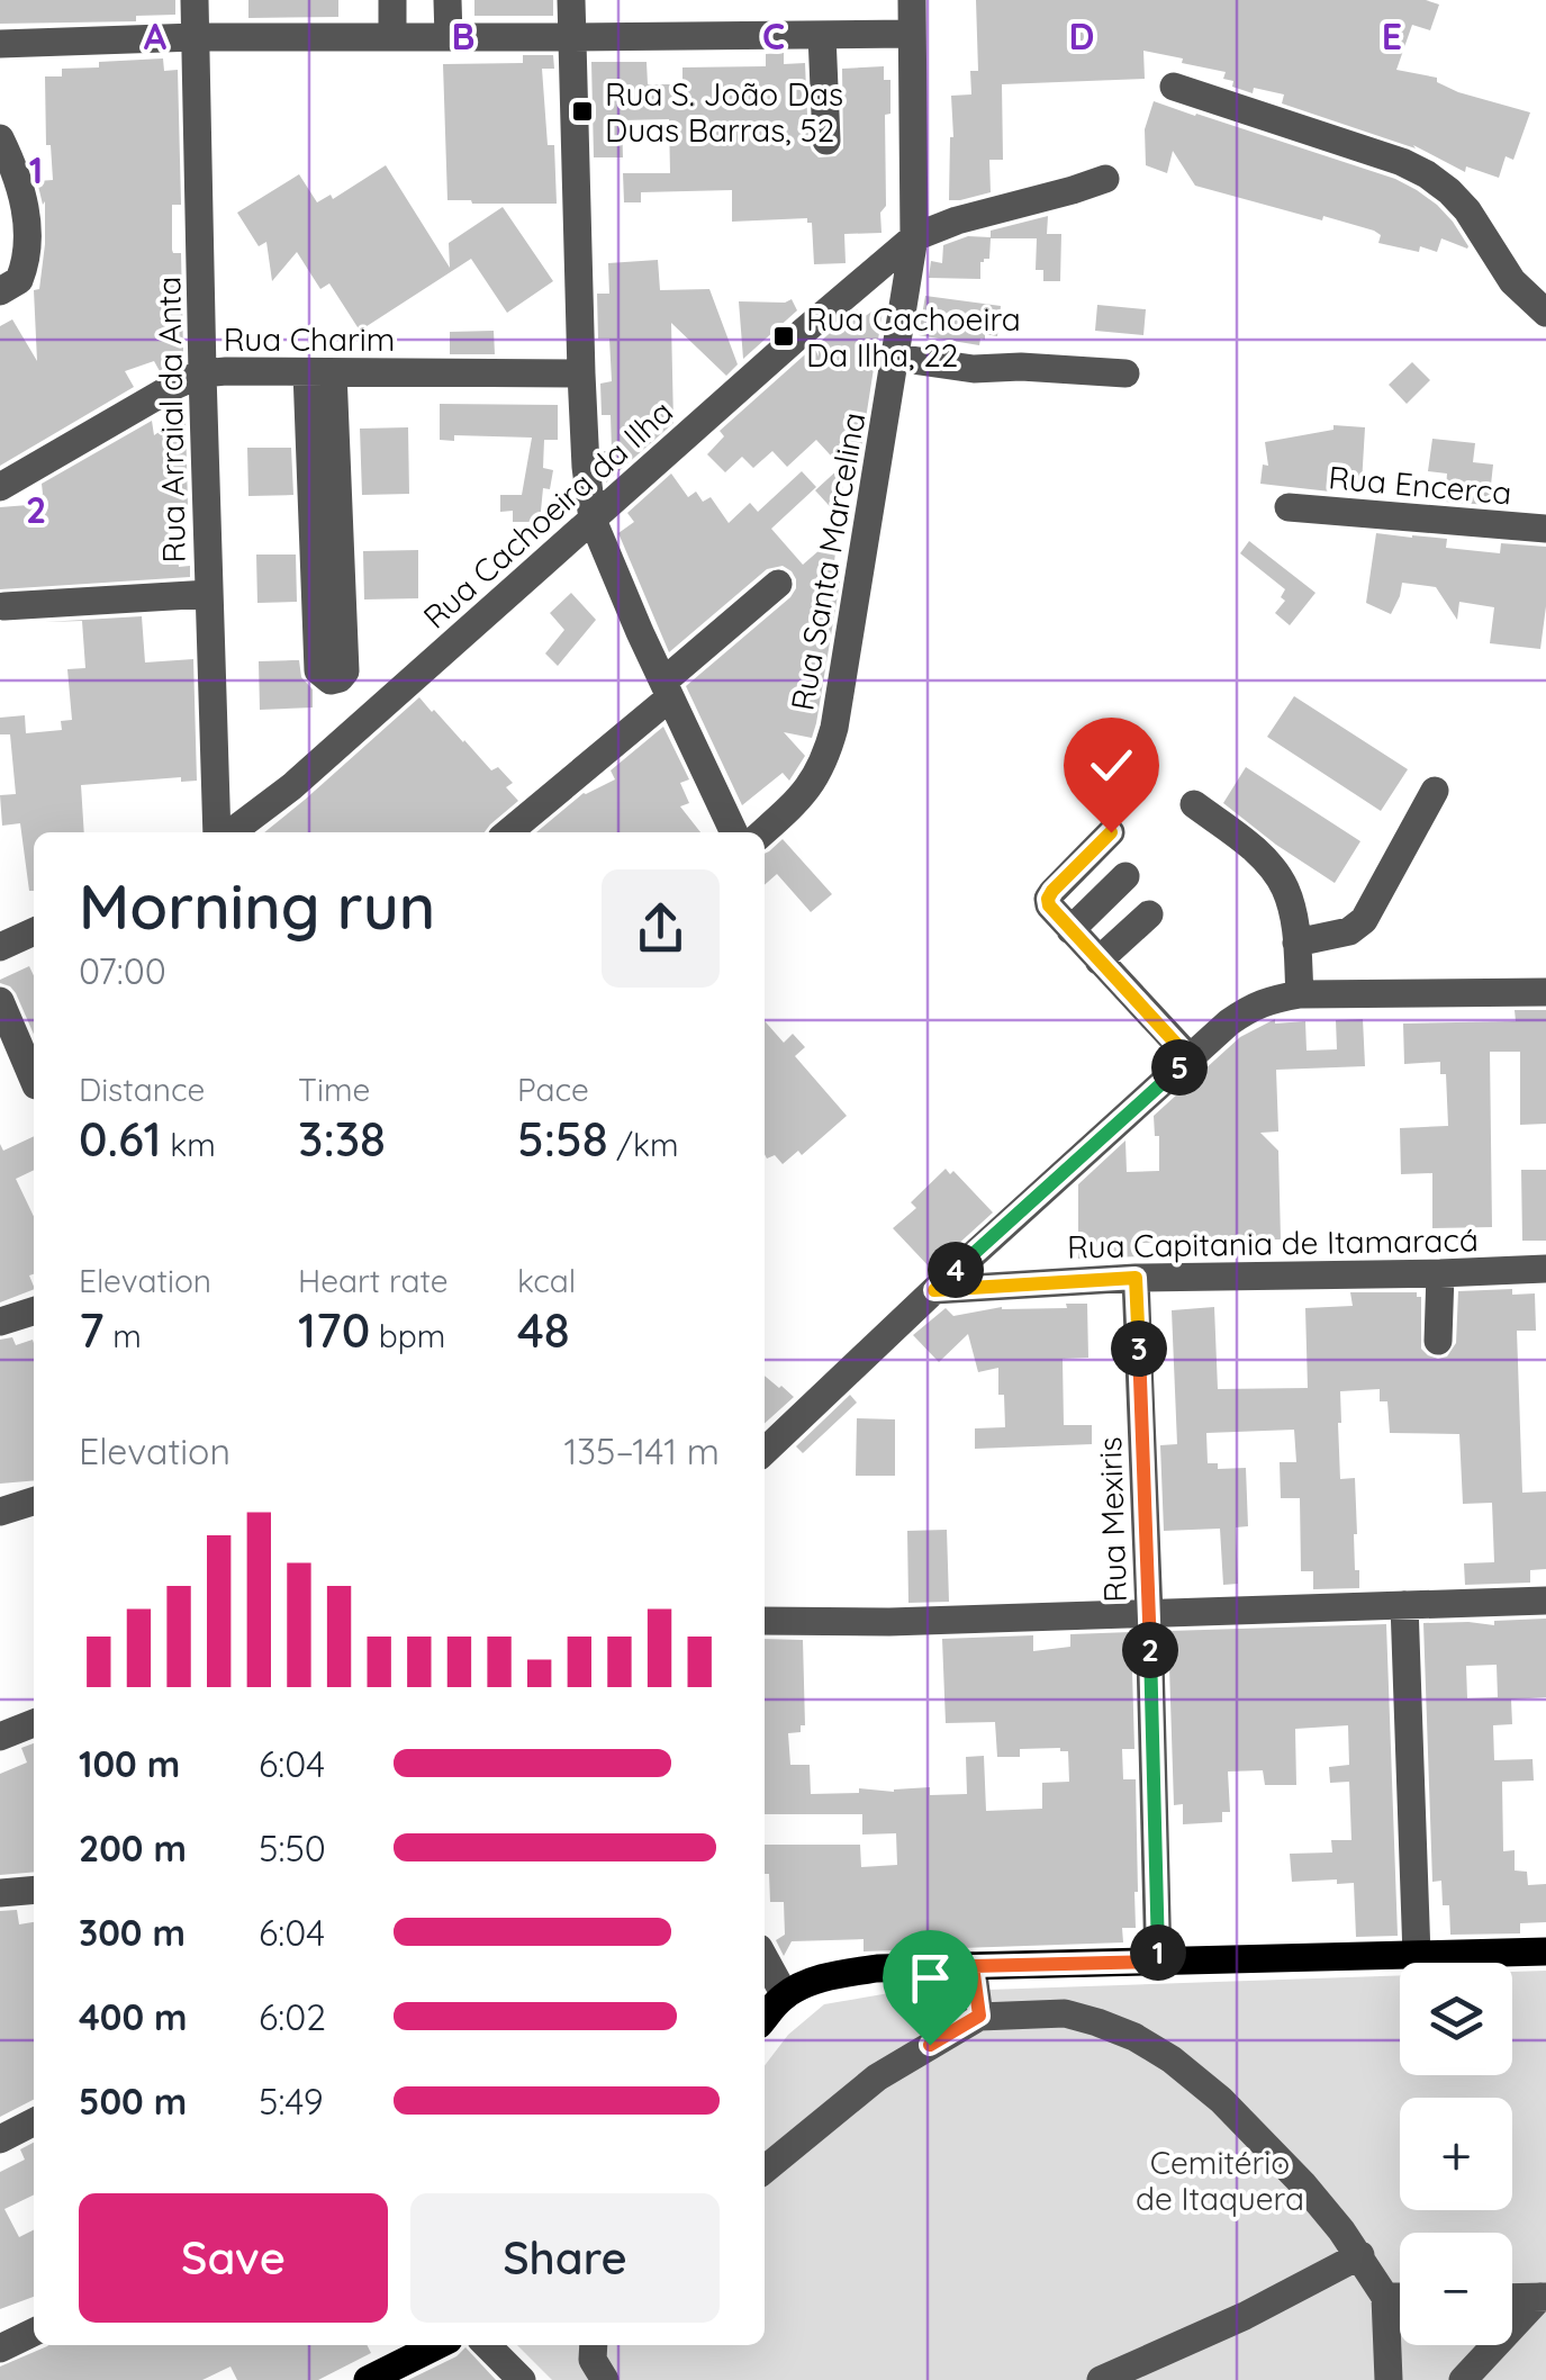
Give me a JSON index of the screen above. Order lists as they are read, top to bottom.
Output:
{
  "streets": {
    "street": [
      "Rua Charim",
      "Rua Arraial da Anta",
      "Rua Encerca",
      "Rua Cachoeira da Ilha",
      "Rua Santa Marcelina",
      "Rua Capitania de Itamaracá",
      "Rua Mexiris"
    ]
  },
  "crossings": [
    ["Rua Charim", "Rua Arraial da Anta"],
    ["Rua Cachoeira da Ilha", "Rua Santa Marcelina"],
    ["Rua Capitania de Itamaracá", "Rua Mexiris"]
  ],
  "parks": ["Cemitério de Itaquera"],
  "places": {
    "transit": ["Rua S. João Das Duas Barras, 52", "Rua Cachoeira Da Ilha, 22"]
  },
  "page": {
    "heading": ["Morning run", "07:00"],
    "stats": [
      ["Distance", "0.61 km"],
      ["Time", "3:38"],
      ["Pace", "5:58 /km"],
      ["Elevation", "7 m"],
      ["Heart rate", "170 bpm"],
      ["kcal", "48"]
    ],
    "pins": [
      "5",
      "4",
      "3",
      "2",
      "1"
    ],
    "chart": ["Elevation", "135–141 m"],
    "list": [
      {
        "name": "100 m",
        "note": "6:04"
      },
      {
        "name": "200 m",
        "note": "5:50"
      },
      {
        "name": "300 m",
        "note": "6:04"
      },
      {
        "name": "400 m",
        "note": "6:02"
      },
      {
        "name": "500 m",
        "note": "5:49"
      }
    ],
    "map_buttons": ["+", "−"],
    "buttons": ["Save", "Share"]
  },
  "grid": {
    "columns": [
      "A",
      "B",
      "C",
      "D",
      "E"
    ],
    "rows": ["1", "2"]
  }
}
